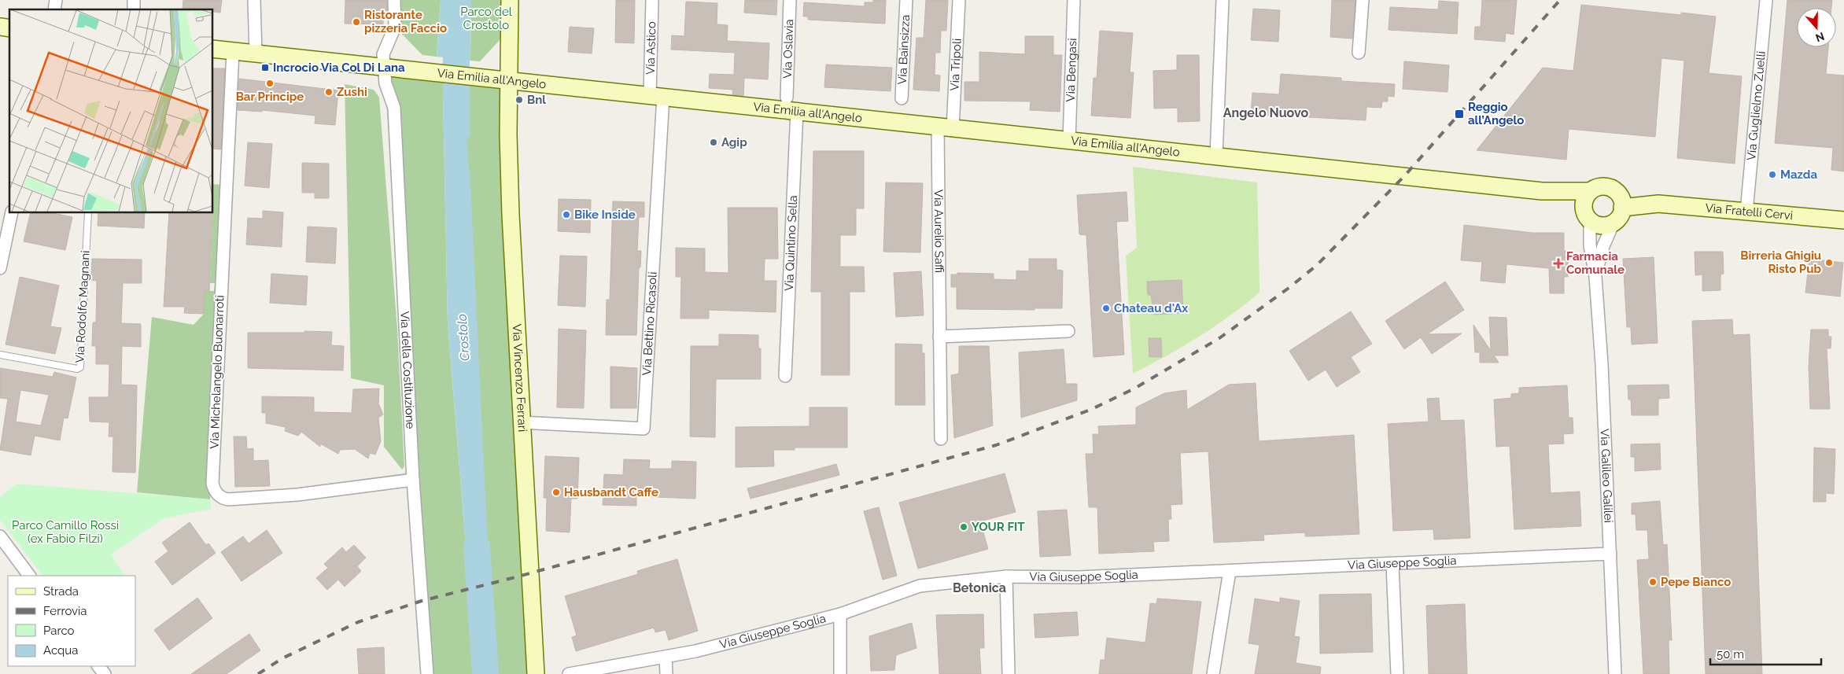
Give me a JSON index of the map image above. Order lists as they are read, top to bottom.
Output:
{
  "streets": {
    "main road": ["Via Emilia all'Angelo", "Via Fratelli Cervi", "Via Vincenzo Ferrari"],
    "street": [
      "Via Astico",
      "Via Oslavia",
      "Via Bainsizza",
      "Via Tripoli",
      "Via Bengasi",
      "Via Guglielmo Zuelli",
      "Via Aurelio Saffi",
      "Via Quintino Sella",
      "Via Bettino Ricasoli",
      "Via della Costituzione",
      "Via Michelangelo Buonarroti",
      "Via Galileo Galilei",
      "Via Giuseppe Soglia"
    ],
    "lane": ["Via Rodolfo Magnani"]
  },
  "crossings": [
    ["Via Astico", "Via Emilia all'Angelo"],
    ["Via Astico", "Via Bettino Ricasoli"],
    ["Via Tripoli", "Via Emilia all'Angelo"],
    ["Via Tripoli", "Via Aurelio Saffi"],
    ["Via Bengasi", "Via Emilia all'Angelo"],
    ["Via Emilia all'Angelo", "Via Aurelio Saffi"],
    ["Via Emilia all'Angelo", "Via Quintino Sella"],
    ["Via Emilia all'Angelo", "Via Bettino Ricasoli"],
    ["Via Emilia all'Angelo", "Via della Costituzione"],
    ["Via Emilia all'Angelo", "Via Michelangelo Buonarroti"],
    ["Via Emilia all'Angelo", "Via Vincenzo Ferrari"],
    ["Via Guglielmo Zuelli", "Via Fratelli Cervi"],
    ["Via Fratelli Cervi", "Via Galileo Galilei"],
    ["Via Bettino Ricasoli", "Via Vincenzo Ferrari"],
    ["Via della Costituzione", "Via Michelangelo Buonarroti"],
    ["Via Galileo Galilei", "Via Giuseppe Soglia"]
  ],
  "districts": ["Angelo Nuovo", "Betonica"],
  "water": ["Crostolo"],
  "parks": ["Parco del Crostolo", "Parco Camillo Rossi (ex Fabio Filzi)"],
  "places": {
    "other": [
      "Ristorante pizzeria Faccio",
      "Bar Principe",
      "Zushi",
      "Bnl",
      "Agip",
      "Mazda",
      "Bike Inside",
      "Birreria Ghigiu Risto Pub",
      "Chateau d'Ax",
      "Hausbandt Caffe",
      "YOUR FIT",
      "Pepe Bianco"
    ],
    "transit": ["Incrocio Via Col Di Lana", "Reggio all’Angelo"],
    "health": ["Farmacia Comunale"]
  },
  "legend": [
    "Strada",
    "Ferrovia",
    "Parco",
    "Acqua"
  ],
  "scale_bar": "50 m",
  "north": "bottom"
}
